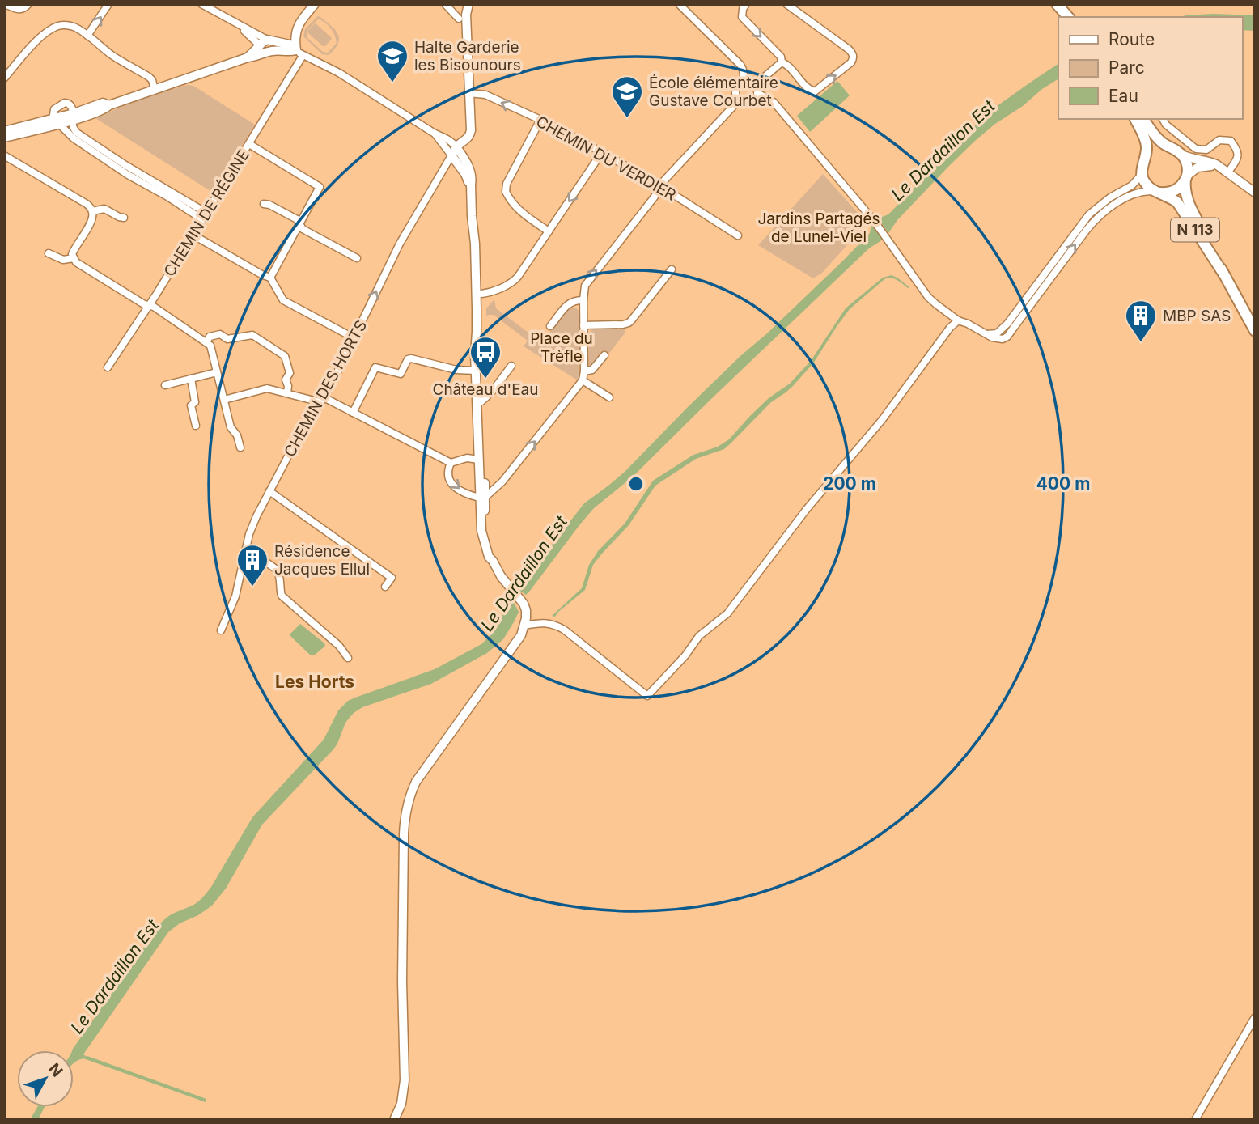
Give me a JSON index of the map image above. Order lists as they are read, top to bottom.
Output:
{
  "streets": {
    "main road": ["N 113"],
    "street": ["CHEMIN DU VERDIER", "CHEMIN DE RÉGINE", "CHEMIN DES HORTS"]
  },
  "one_way": ["CHEMIN DES HORTS"],
  "districts": ["Les Horts"],
  "water": ["Le Dardaillon Est"],
  "parks": ["Jardins Partagés de Lunel-Viel", "Place du Trèfle"],
  "places": {
    "school or university": ["Halte Garderie les Bisounours", "École élémentaire Gustave Courbet"],
    "building": ["MBP SAS", "Résidence Jacques Ellul"],
    "bus stop": ["Château d'Eau"]
  },
  "legend": ["Route", "Parc", "Eau"],
  "north": "top right",
  "rings": ["200 m", "400 m"]
}
